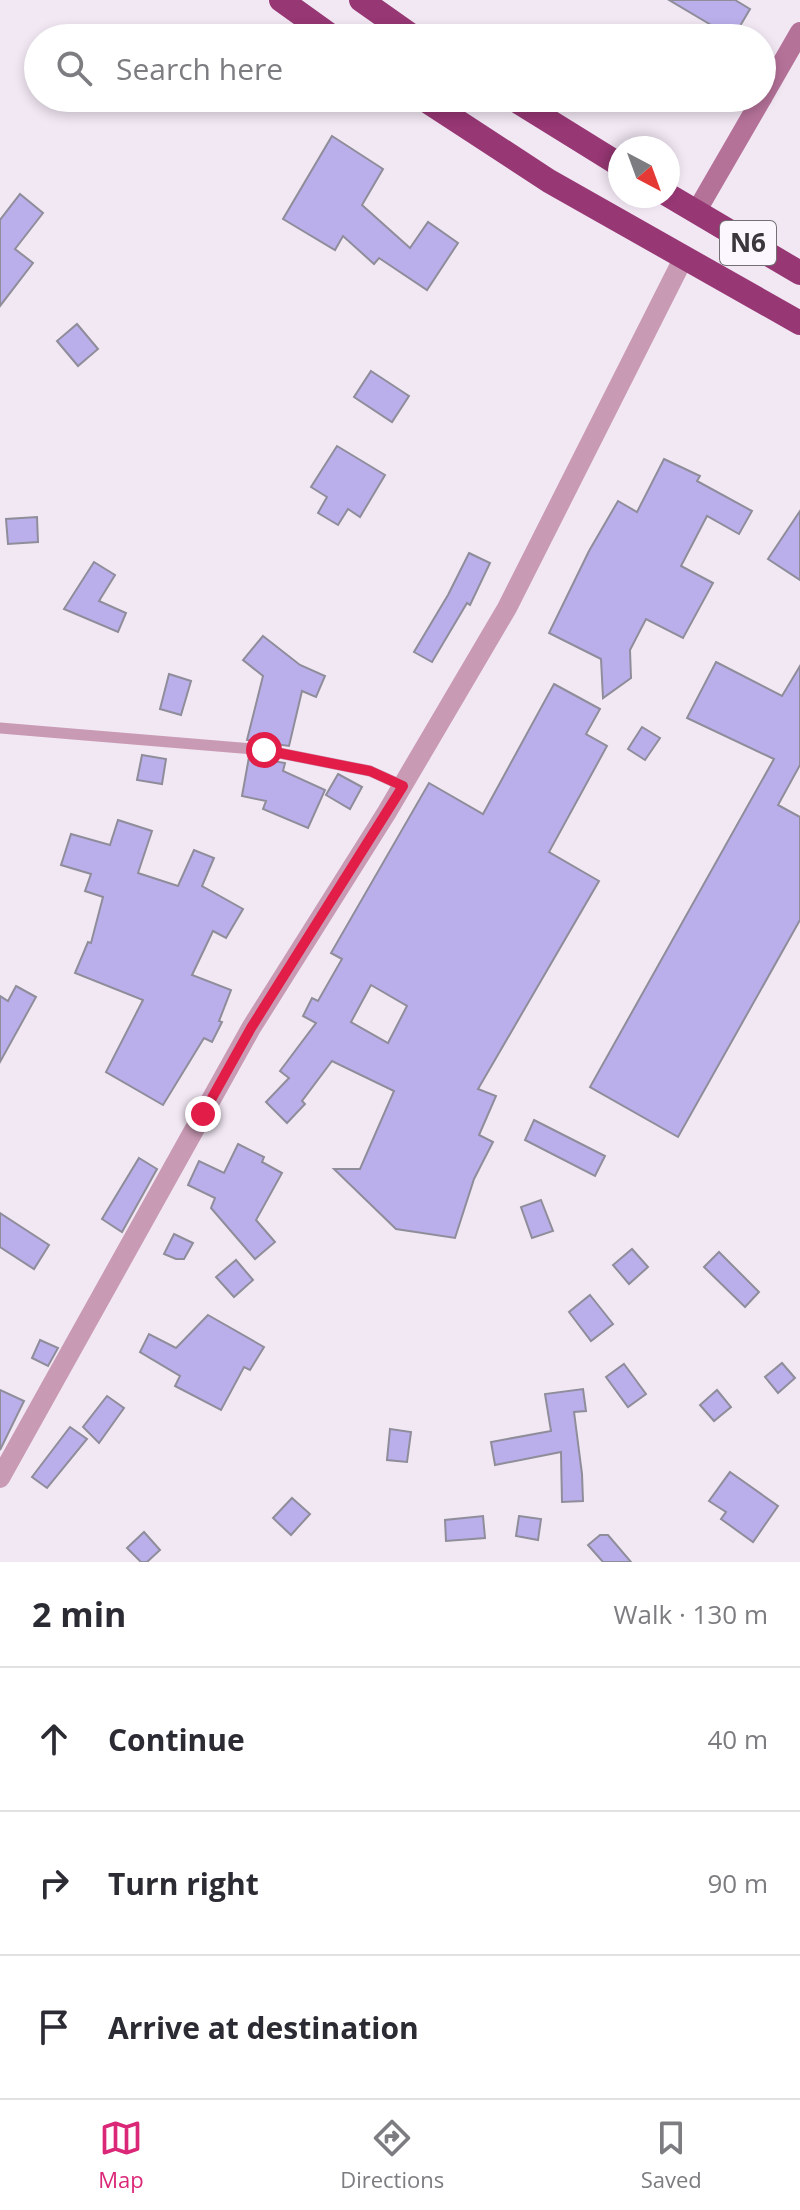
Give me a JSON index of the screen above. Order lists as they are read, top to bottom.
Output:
{
  "streets": {
    "highway": ["N6"]
  },
  "north": "bottom right",
  "page": {
    "search": "Search here",
    "heading": ["2 min", "Walk · 130 m"],
    "list": [
      ["Continue", "40 m"],
      ["Turn right", "90 m"],
      "Arrive at destination"
    ],
    "nav": ["Map", "Directions", "Saved"]
  }
}
